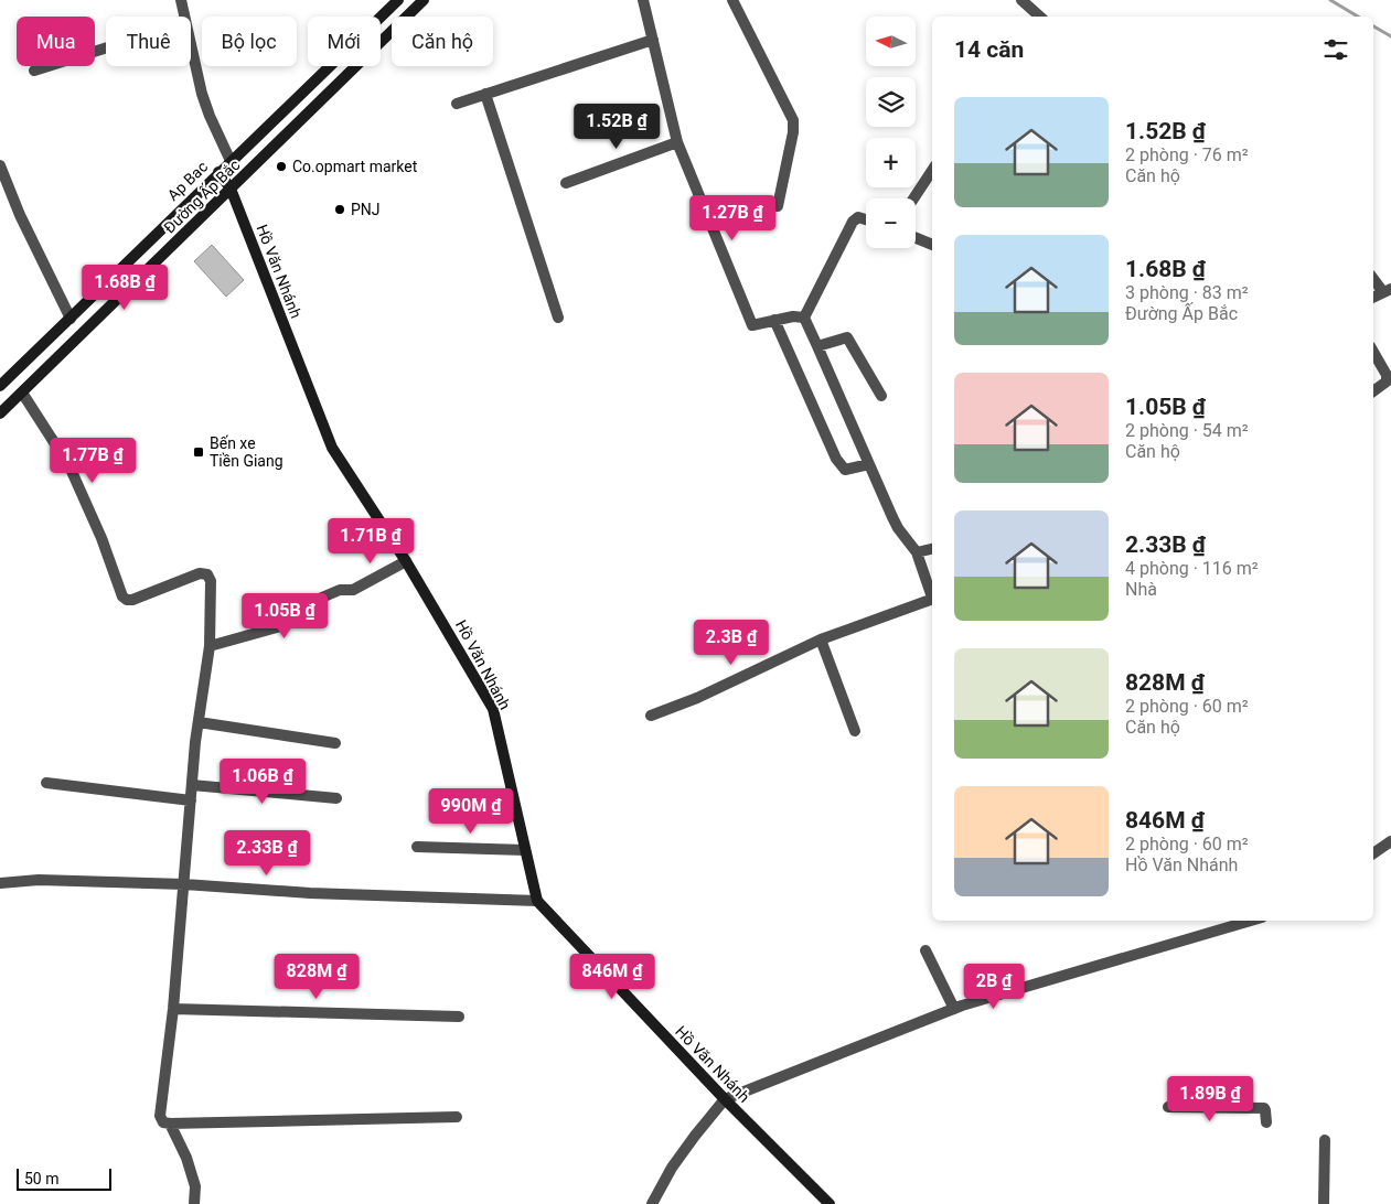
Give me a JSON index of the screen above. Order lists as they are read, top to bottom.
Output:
{
  "streets": {
    "street": ["Ap Bac", "Đường Ấp Bắc", "Hồ Văn Nhánh"]
  },
  "crossings": [
    ["Ap Bac", "Hồ Văn Nhánh"],
    ["Đường Ấp Bắc", "Hồ Văn Nhánh"]
  ],
  "places": {
    "other": ["Co.opmart market", "PNJ"],
    "transit": ["Bến xe Tiền Giang"]
  },
  "scale_bar": "50 m",
  "north": "left",
  "page": {
    "map_buttons": ["+", "−"],
    "chip": [
      "Mua",
      "Thuê",
      "Bộ lọc",
      "Mới",
      "Căn hộ"
    ],
    "heading": "14 căn",
    "list": [
      {
        "name": "1.52B ₫",
        "note": "2 phòng · 76 m² · Căn hộ"
      },
      {
        "name": "1.68B ₫",
        "note": "3 phòng · 83 m² · Đường Ấp Bắc"
      },
      {
        "name": "1.05B ₫",
        "note": "2 phòng · 54 m² · Căn hộ"
      },
      {
        "name": "2.33B ₫",
        "note": "4 phòng · 116 m² · Nhà"
      },
      {
        "name": "828M ₫",
        "note": "2 phòng · 60 m² · Căn hộ"
      },
      {
        "name": "846M ₫",
        "note": "2 phòng · 60 m² · Hồ Văn Nhánh"
      }
    ],
    "price": [
      "1.52B ₫",
      "1.27B ₫",
      "1.68B ₫",
      "1.77B ₫",
      "1.71B ₫",
      "1.05B ₫",
      "2.3B ₫",
      "1.06B ₫",
      "990M ₫",
      "2.33B ₫",
      "828M ₫",
      "846M ₫",
      "2B ₫",
      "1.89B ₫"
    ],
    "scale": "50 m"
  }
}
